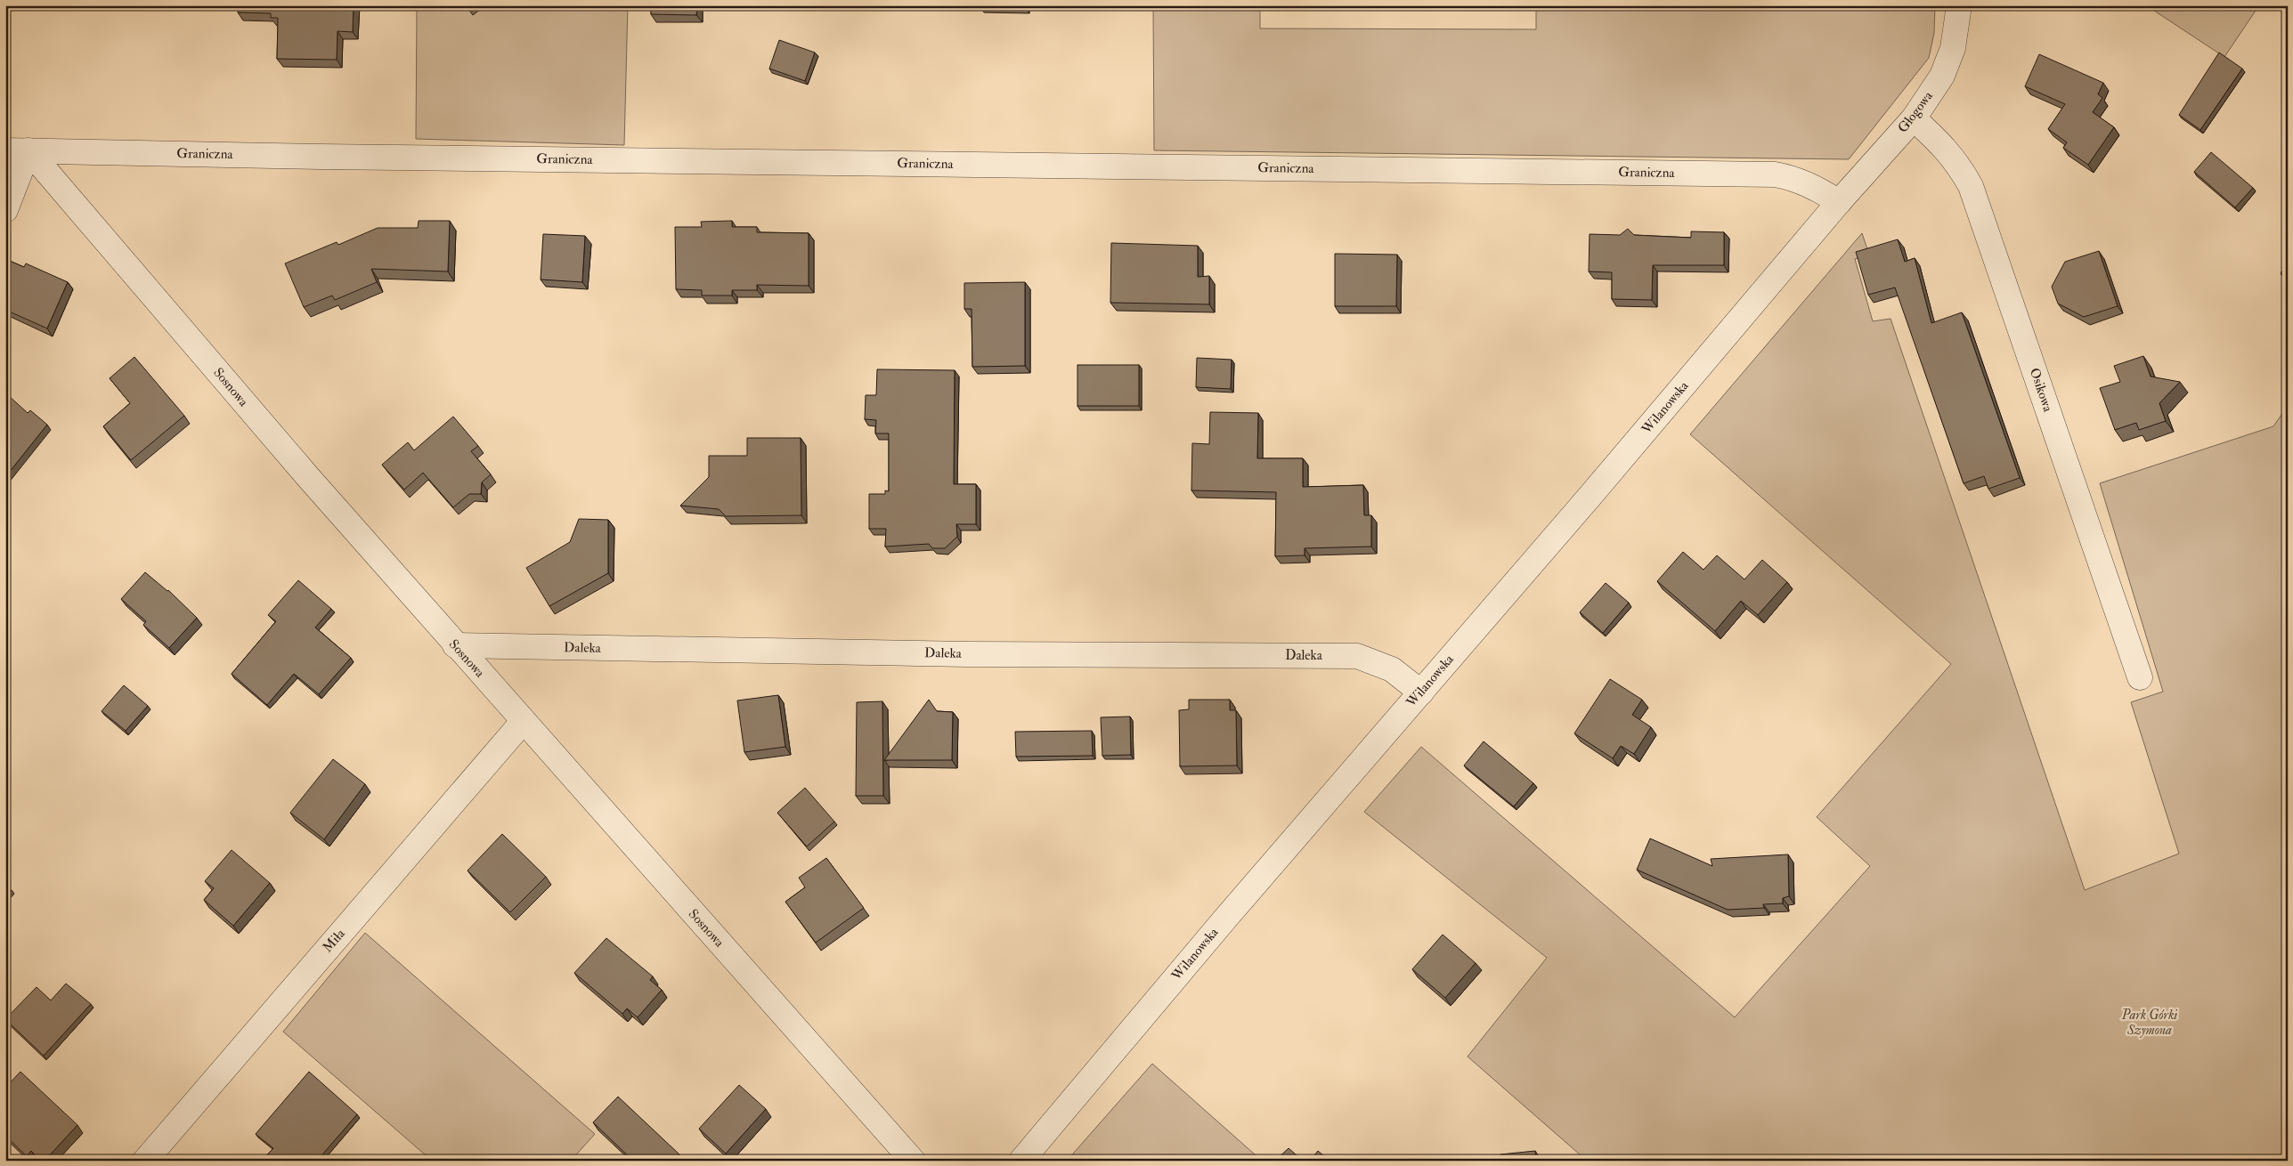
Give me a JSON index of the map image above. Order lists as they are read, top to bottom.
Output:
{
  "streets": {
    "street": [
      "Głogowa",
      "Graniczna",
      "Sosnowa",
      "Osikowa",
      "Wilanowska",
      "Daleka",
      "Miła"
    ]
  },
  "crossings": [
    ["Głogowa", "Graniczna"],
    ["Głogowa", "Osikowa"],
    ["Głogowa", "Wilanowska"],
    ["Graniczna", "Sosnowa"],
    ["Graniczna", "Wilanowska"],
    ["Sosnowa", "Daleka"],
    ["Sosnowa", "Miła"],
    ["Wilanowska", "Daleka"]
  ],
  "parks": ["Park Górki Szymona"]
}
